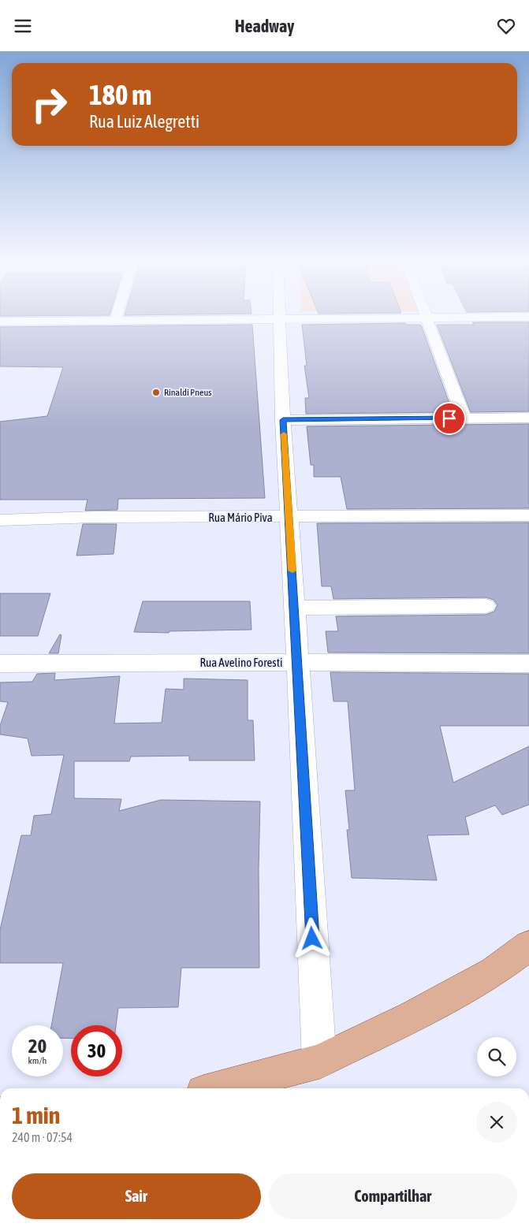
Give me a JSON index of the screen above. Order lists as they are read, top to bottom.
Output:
{
  "streets": {
    "street": ["Rua Mário Piva", "Rua Avelino Foresti"]
  },
  "places": ["Rinaldi Pneus"],
  "page": {
    "header": "Headway",
    "turn": ["180 m", "Rua Luiz Alegretti"],
    "speed": "20 km/h",
    "limit": "30",
    "heading": ["1 min", "240 m · 07:54"],
    "buttons": ["Sair", "Compartilhar"]
  }
}
